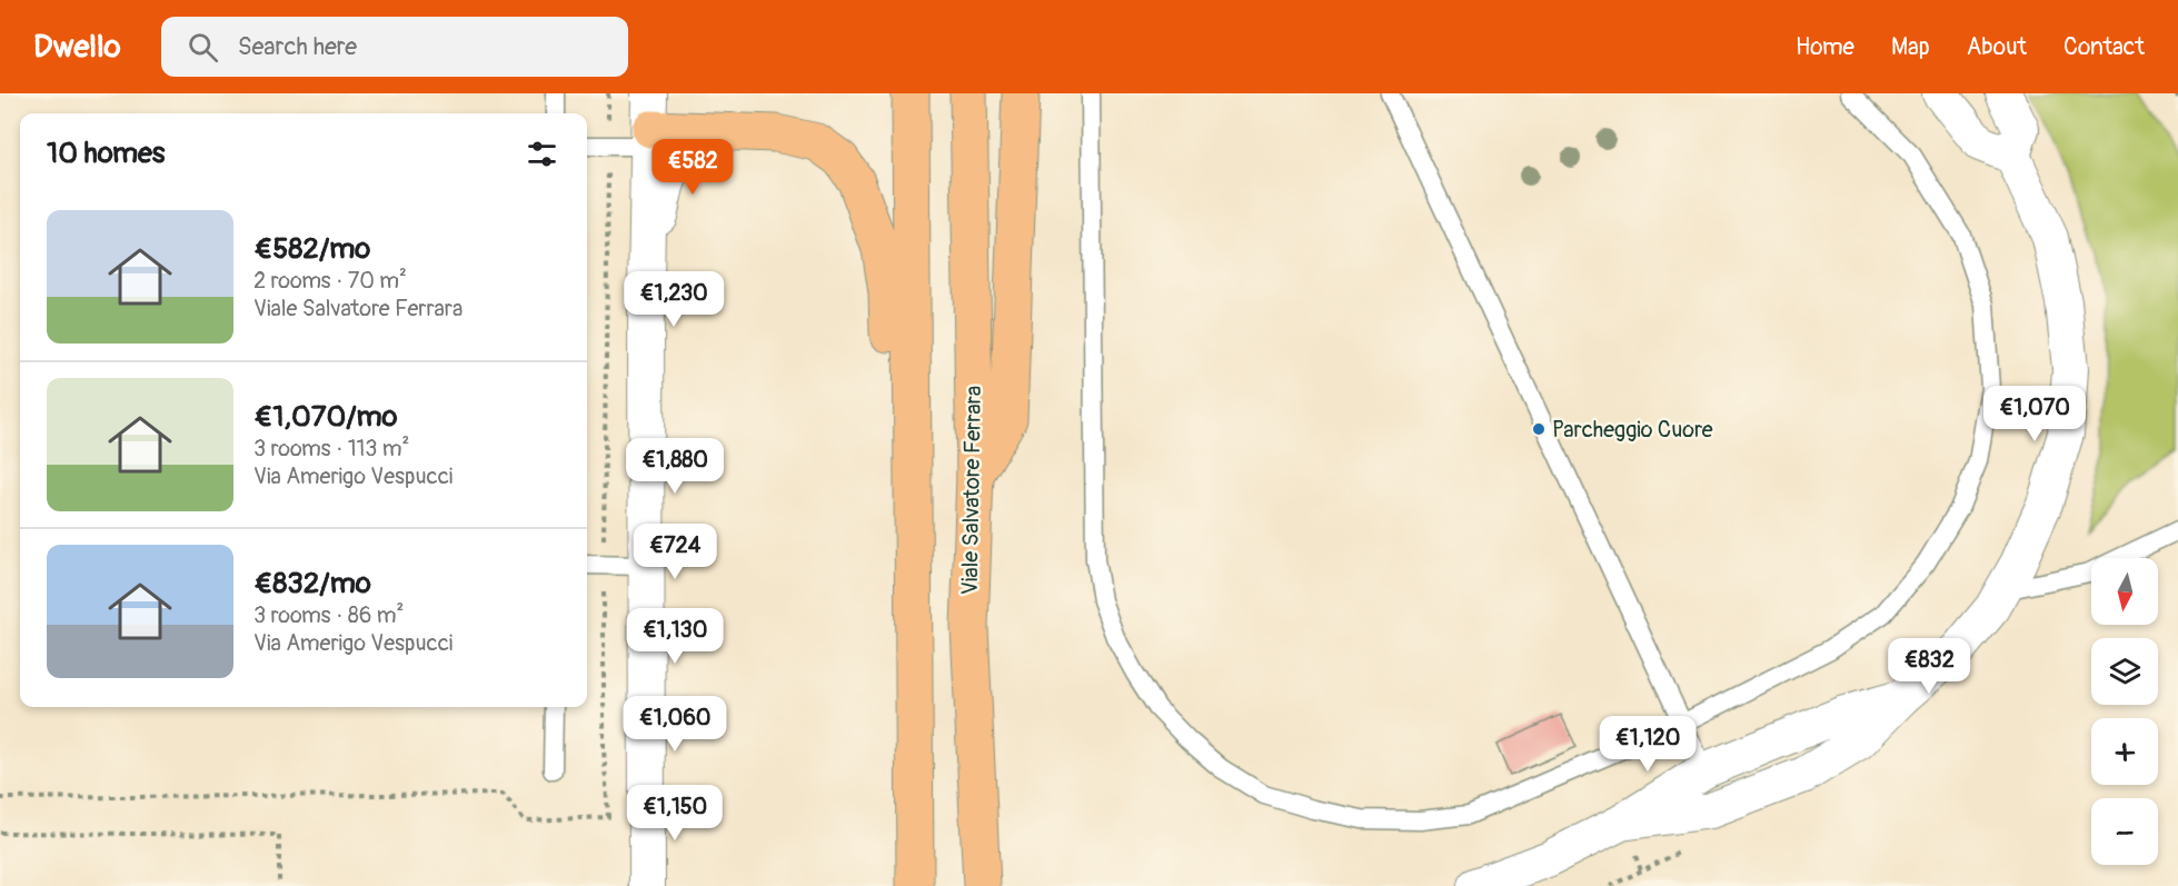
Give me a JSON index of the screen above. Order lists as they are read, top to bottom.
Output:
{
  "streets": {
    "highway": ["Viale Salvatore Ferrara"]
  },
  "places": ["Parcheggio Cuore"],
  "north": "bottom",
  "page": {
    "header": "Dwello",
    "search": "Search here",
    "nav": [
      "Home",
      "Map",
      "About",
      "Contact"
    ],
    "heading": "10 homes",
    "price": [
      "€582",
      "€1,230",
      "€1,070",
      "€1,880",
      "€724",
      "€1,130",
      "€832",
      "€1,060",
      "€1,120",
      "€1,150"
    ],
    "list": [
      {
        "name": "€582/mo",
        "note": "2 rooms · 70 m² · Viale Salvatore Ferrara"
      },
      {
        "name": "€1,070/mo",
        "note": "3 rooms · 113 m² · Via Amerigo Vespucci"
      },
      {
        "name": "€832/mo",
        "note": "3 rooms · 86 m² · Via Amerigo Vespucci"
      }
    ],
    "map_buttons": ["+", "−"]
  }
}
